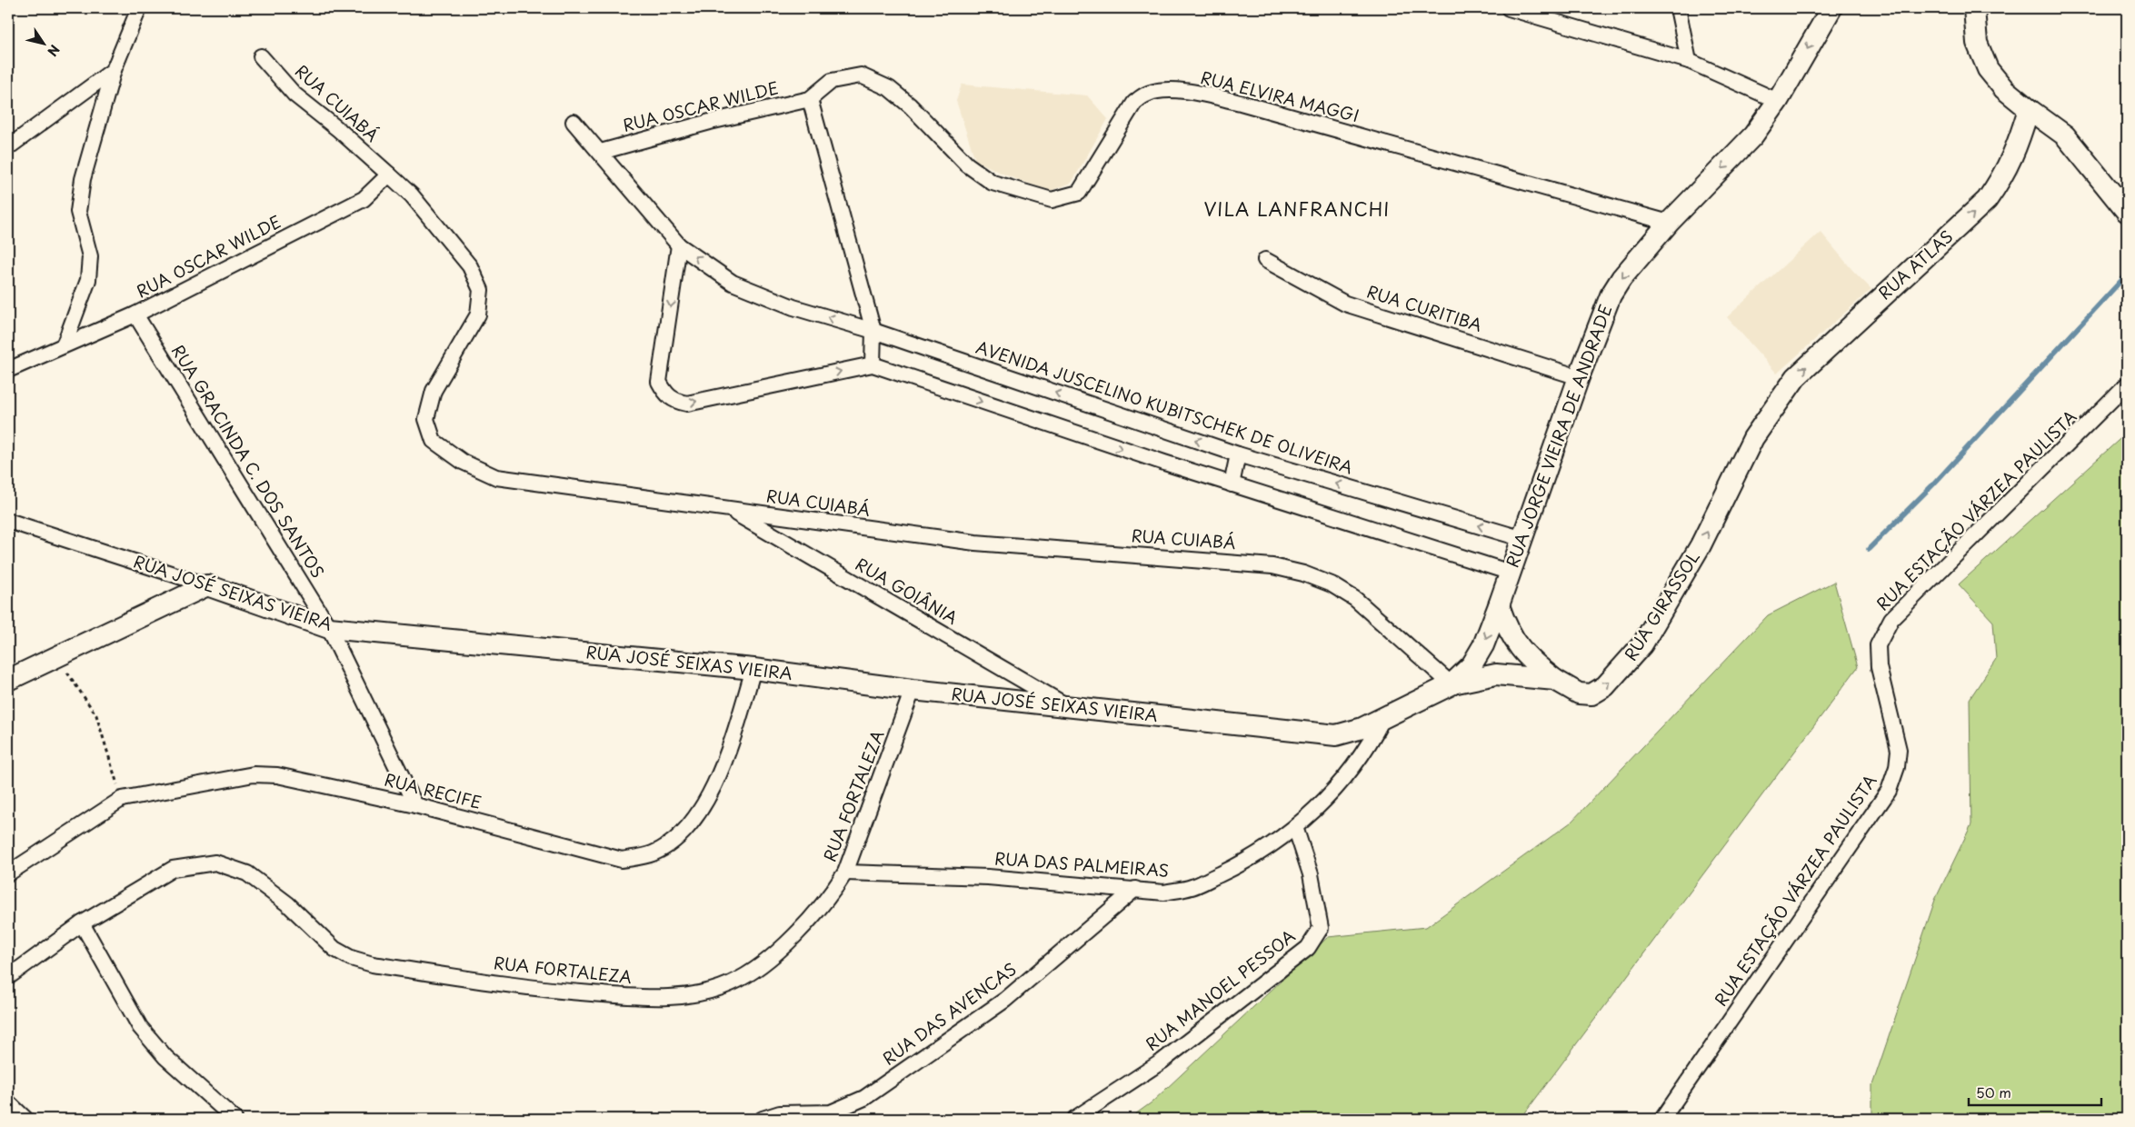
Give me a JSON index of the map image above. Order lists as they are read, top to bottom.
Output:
{
  "streets": {
    "street": [
      "RUA ELVIRA MAGGI",
      "RUA CUIABÁ",
      "RUA OSCAR WILDE",
      "RUA ATLAS",
      "RUA CURITIBA",
      "AVENIDA JUSCELINO KUBITSCHEK DE OLIVEIRA",
      "RUA JORGE VIEIRA DE ANDRADE",
      "RUA GRACINDA C. DOS SANTOS",
      "RUA ESTAÇÃO VÁRZEA PAULISTA",
      "RUA GOIÂNIA",
      "RUA JOSÉ SEIXAS VIEIRA",
      "RUA GIRASSOL",
      "RUA RECIFE",
      "RUA FORTALEZA",
      "RUA DAS PALMEIRAS",
      "RUA MANOEL PESSOA",
      "RUA DAS AVENCAS"
    ]
  },
  "crossings": [
    ["RUA ELVIRA MAGGI", "RUA OSCAR WILDE"],
    ["RUA ELVIRA MAGGI", "RUA JORGE VIEIRA DE ANDRADE"],
    ["RUA CUIABÁ", "RUA OSCAR WILDE"],
    ["RUA CUIABÁ", "RUA JORGE VIEIRA DE ANDRADE"],
    ["RUA CUIABÁ", "RUA GOIÂNIA"],
    ["RUA CUIABÁ", "RUA GIRASSOL"],
    ["RUA OSCAR WILDE", "AVENIDA JUSCELINO KUBITSCHEK DE OLIVEIRA"],
    ["RUA OSCAR WILDE", "RUA GRACINDA C. DOS SANTOS"],
    ["RUA ATLAS", "RUA GIRASSOL"],
    ["RUA CURITIBA", "RUA JORGE VIEIRA DE ANDRADE"],
    ["AVENIDA JUSCELINO KUBITSCHEK DE OLIVEIRA", "RUA JORGE VIEIRA DE ANDRADE"],
    ["RUA JORGE VIEIRA DE ANDRADE", "RUA JOSÉ SEIXAS VIEIRA"],
    ["RUA JORGE VIEIRA DE ANDRADE", "RUA GIRASSOL"],
    ["RUA JORGE VIEIRA DE ANDRADE", "RUA DAS PALMEIRAS"],
    ["RUA GRACINDA C. DOS SANTOS", "RUA JOSÉ SEIXAS VIEIRA"],
    ["RUA GRACINDA C. DOS SANTOS", "RUA RECIFE"],
    ["RUA GOIÂNIA", "RUA JOSÉ SEIXAS VIEIRA"],
    ["RUA JOSÉ SEIXAS VIEIRA", "RUA RECIFE"],
    ["RUA JOSÉ SEIXAS VIEIRA", "RUA FORTALEZA"],
    ["RUA JOSÉ SEIXAS VIEIRA", "RUA DAS PALMEIRAS"],
    ["RUA FORTALEZA", "RUA DAS PALMEIRAS"],
    ["RUA DAS PALMEIRAS", "RUA MANOEL PESSOA"],
    ["RUA DAS PALMEIRAS", "RUA DAS AVENCAS"]
  ],
  "one_way": ["RUA ATLAS", "RUA JORGE VIEIRA DE ANDRADE", "RUA GIRASSOL"],
  "districts": ["VILA LANFRANCHI"],
  "scale_bar": "50 m",
  "north": "bottom right"
}
